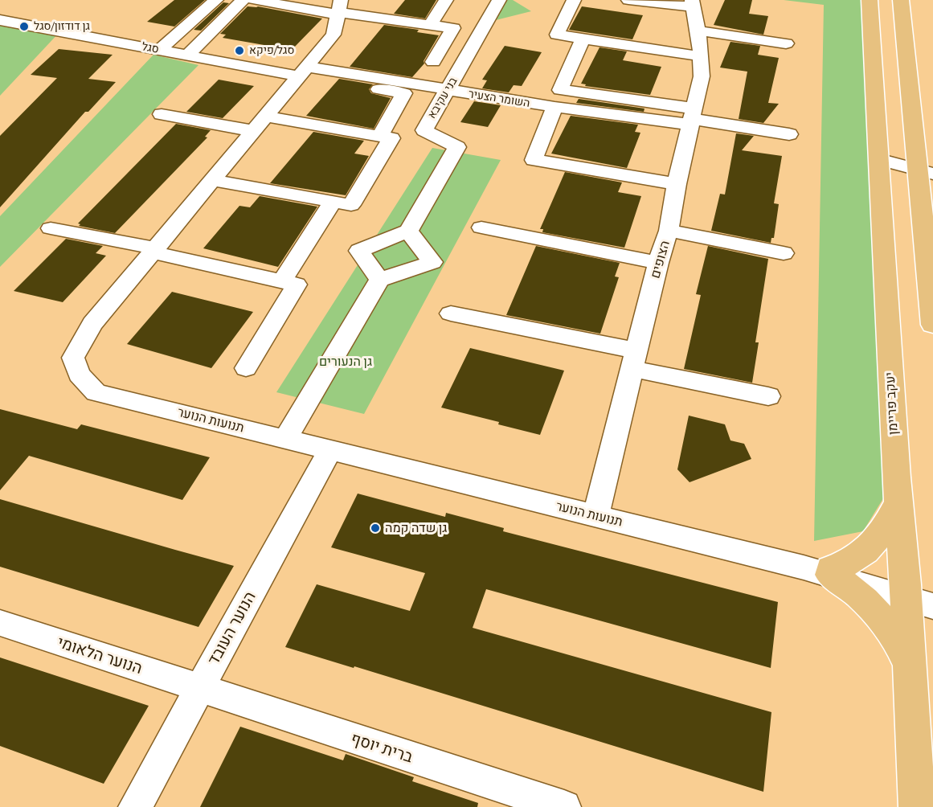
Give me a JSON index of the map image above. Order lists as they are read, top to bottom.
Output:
{
  "streets": {
    "main road": ["יעקב פריימן"],
    "street": [
      "סגל",
      "בני עקיבא",
      "השומר הצעיר",
      "הצופים",
      "תנועות הנוער",
      "הנוער העובד",
      "הנוער הלאומי",
      "ברית יוסף"
    ]
  },
  "crossings": [
    ["סגל", "השומר הצעיר"],
    ["סגל", "תנועות הנוער"],
    ["בני עקיבא", "השומר הצעיר"],
    ["השומר הצעיר", "הצופים"],
    ["השומר הצעיר", "תנועות הנוער"],
    ["הצופים", "תנועות הנוער"],
    ["יעקב פריימן", "תנועות הנוער"],
    ["תנועות הנוער", "הנוער העובד"],
    ["הנוער העובד", "הנוער הלאומי"],
    ["הנוער העובד", "ברית יוסף"],
    ["הנוער הלאומי", "ברית יוסף"]
  ],
  "parks": ["גן הנעורים"],
  "places": ["גן דודזון/סגל", "סגל/פיקא", "גן שדה קמה"]
}
